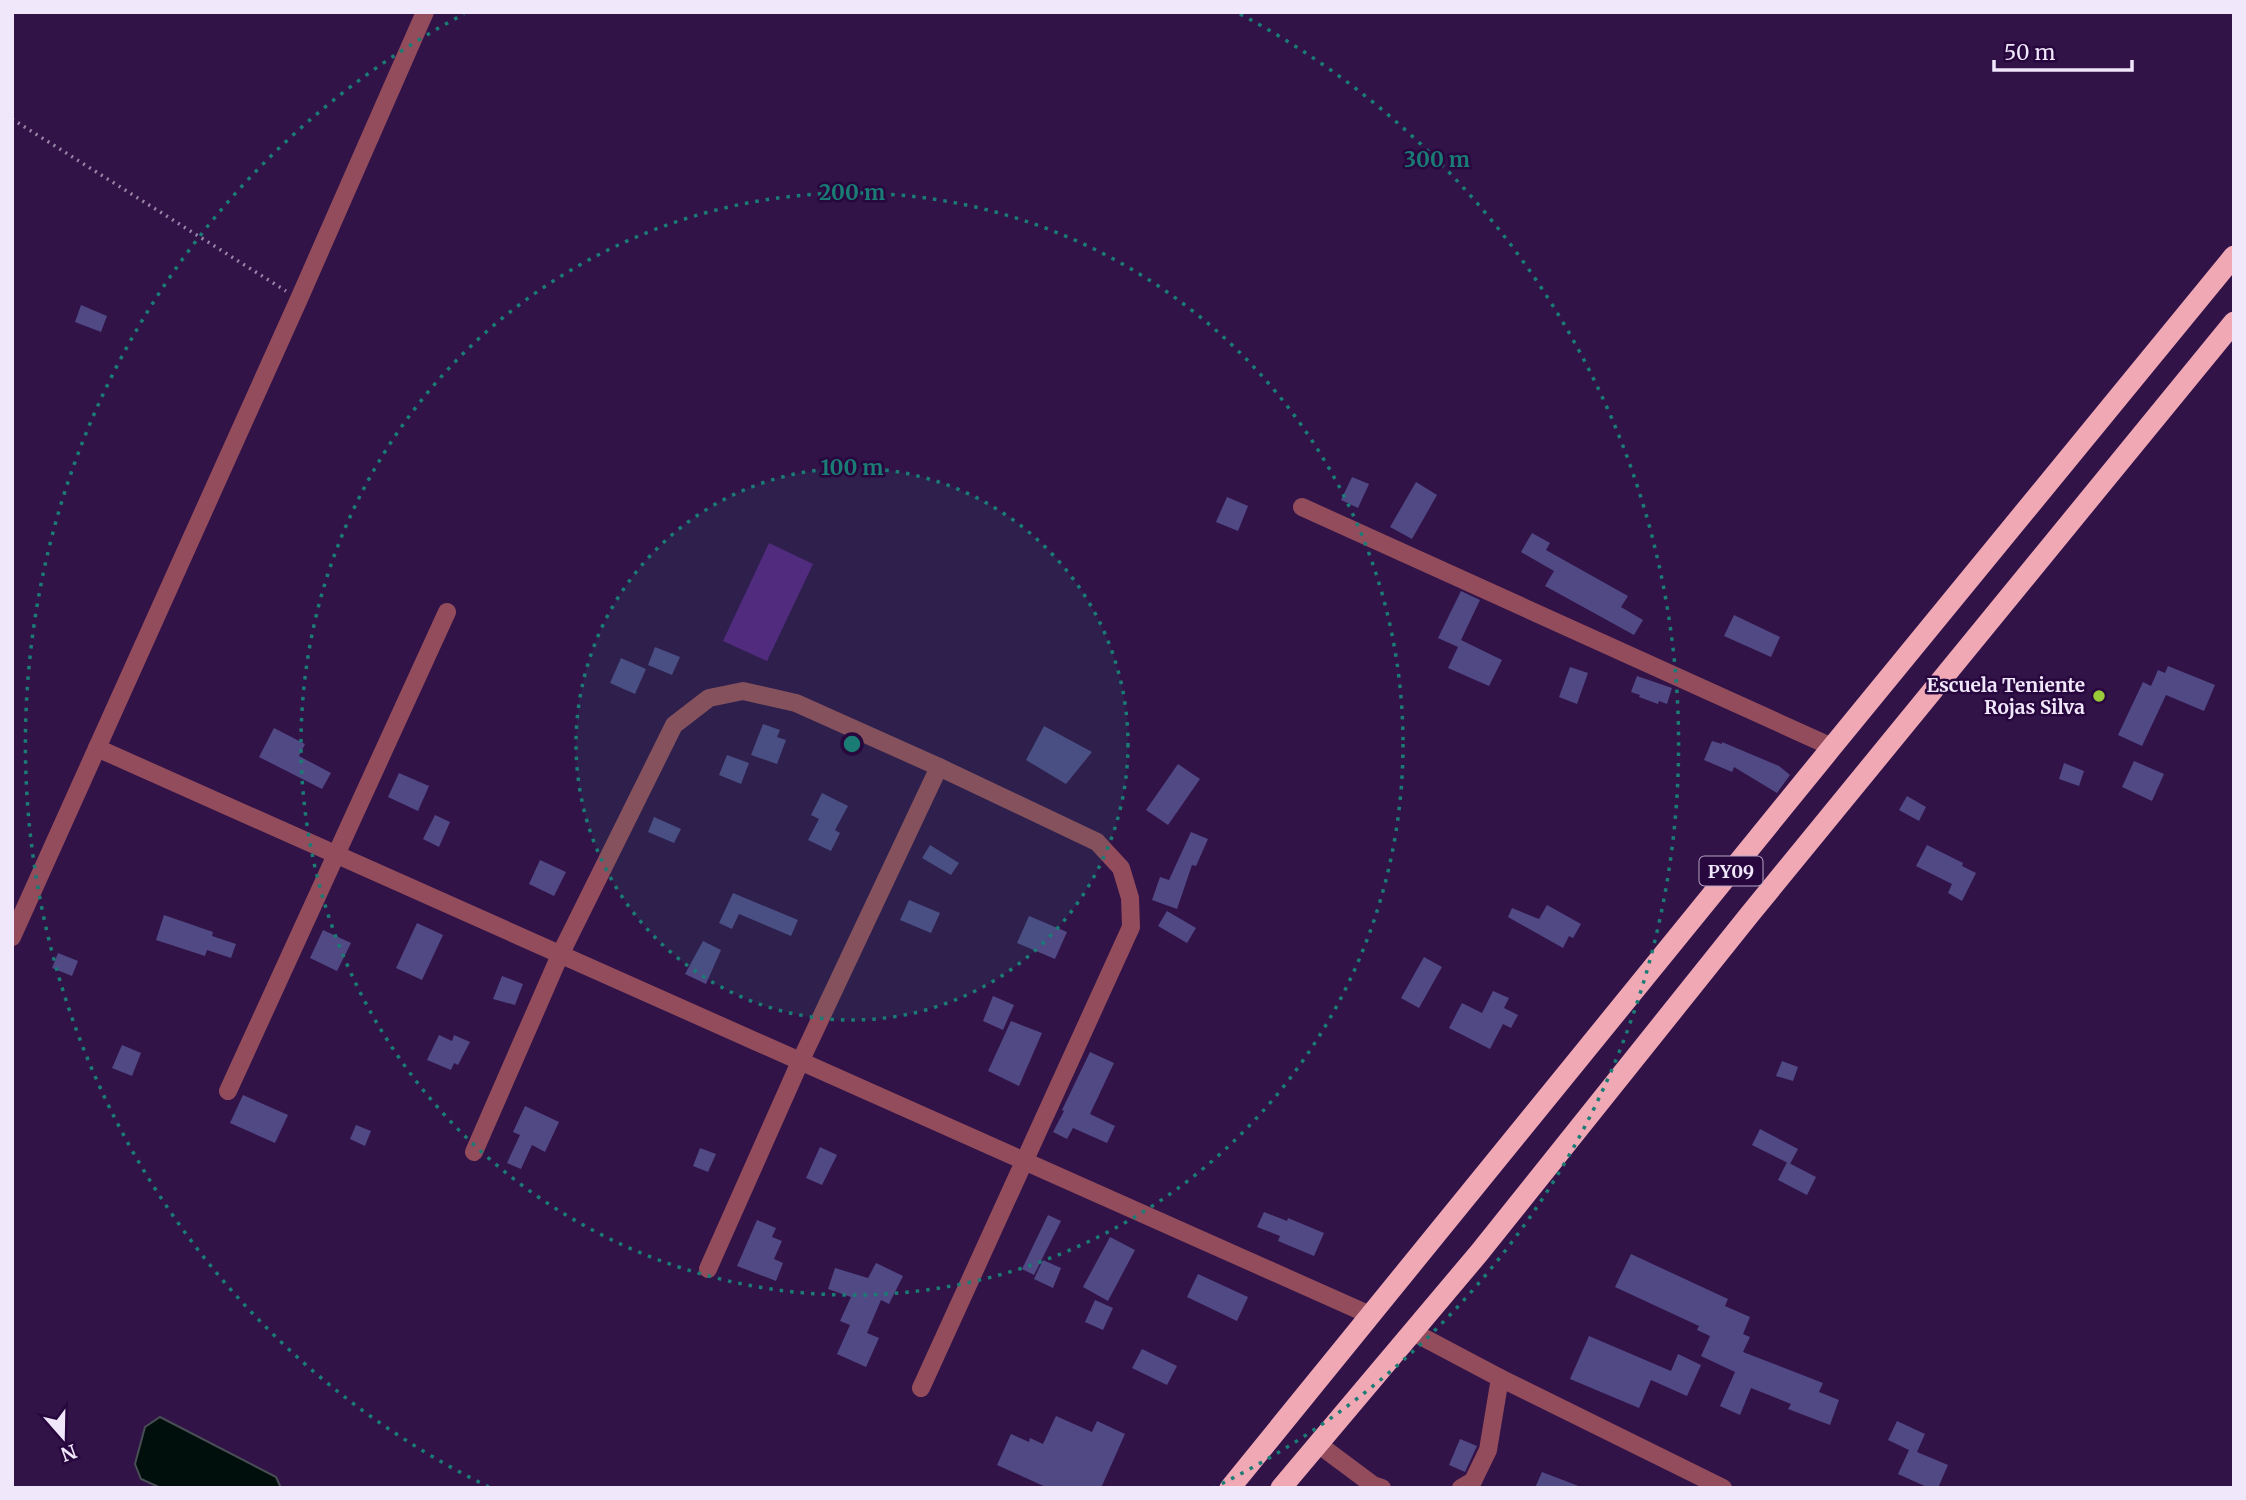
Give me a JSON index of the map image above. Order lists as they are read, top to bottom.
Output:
{
  "streets": {
    "highway": ["PY09"]
  },
  "places": ["Escuela Teniente Rojas Silva"],
  "scale_bar": "50 m",
  "north": "bottom",
  "rings": ["300 m", "200 m", "100 m"]
}
